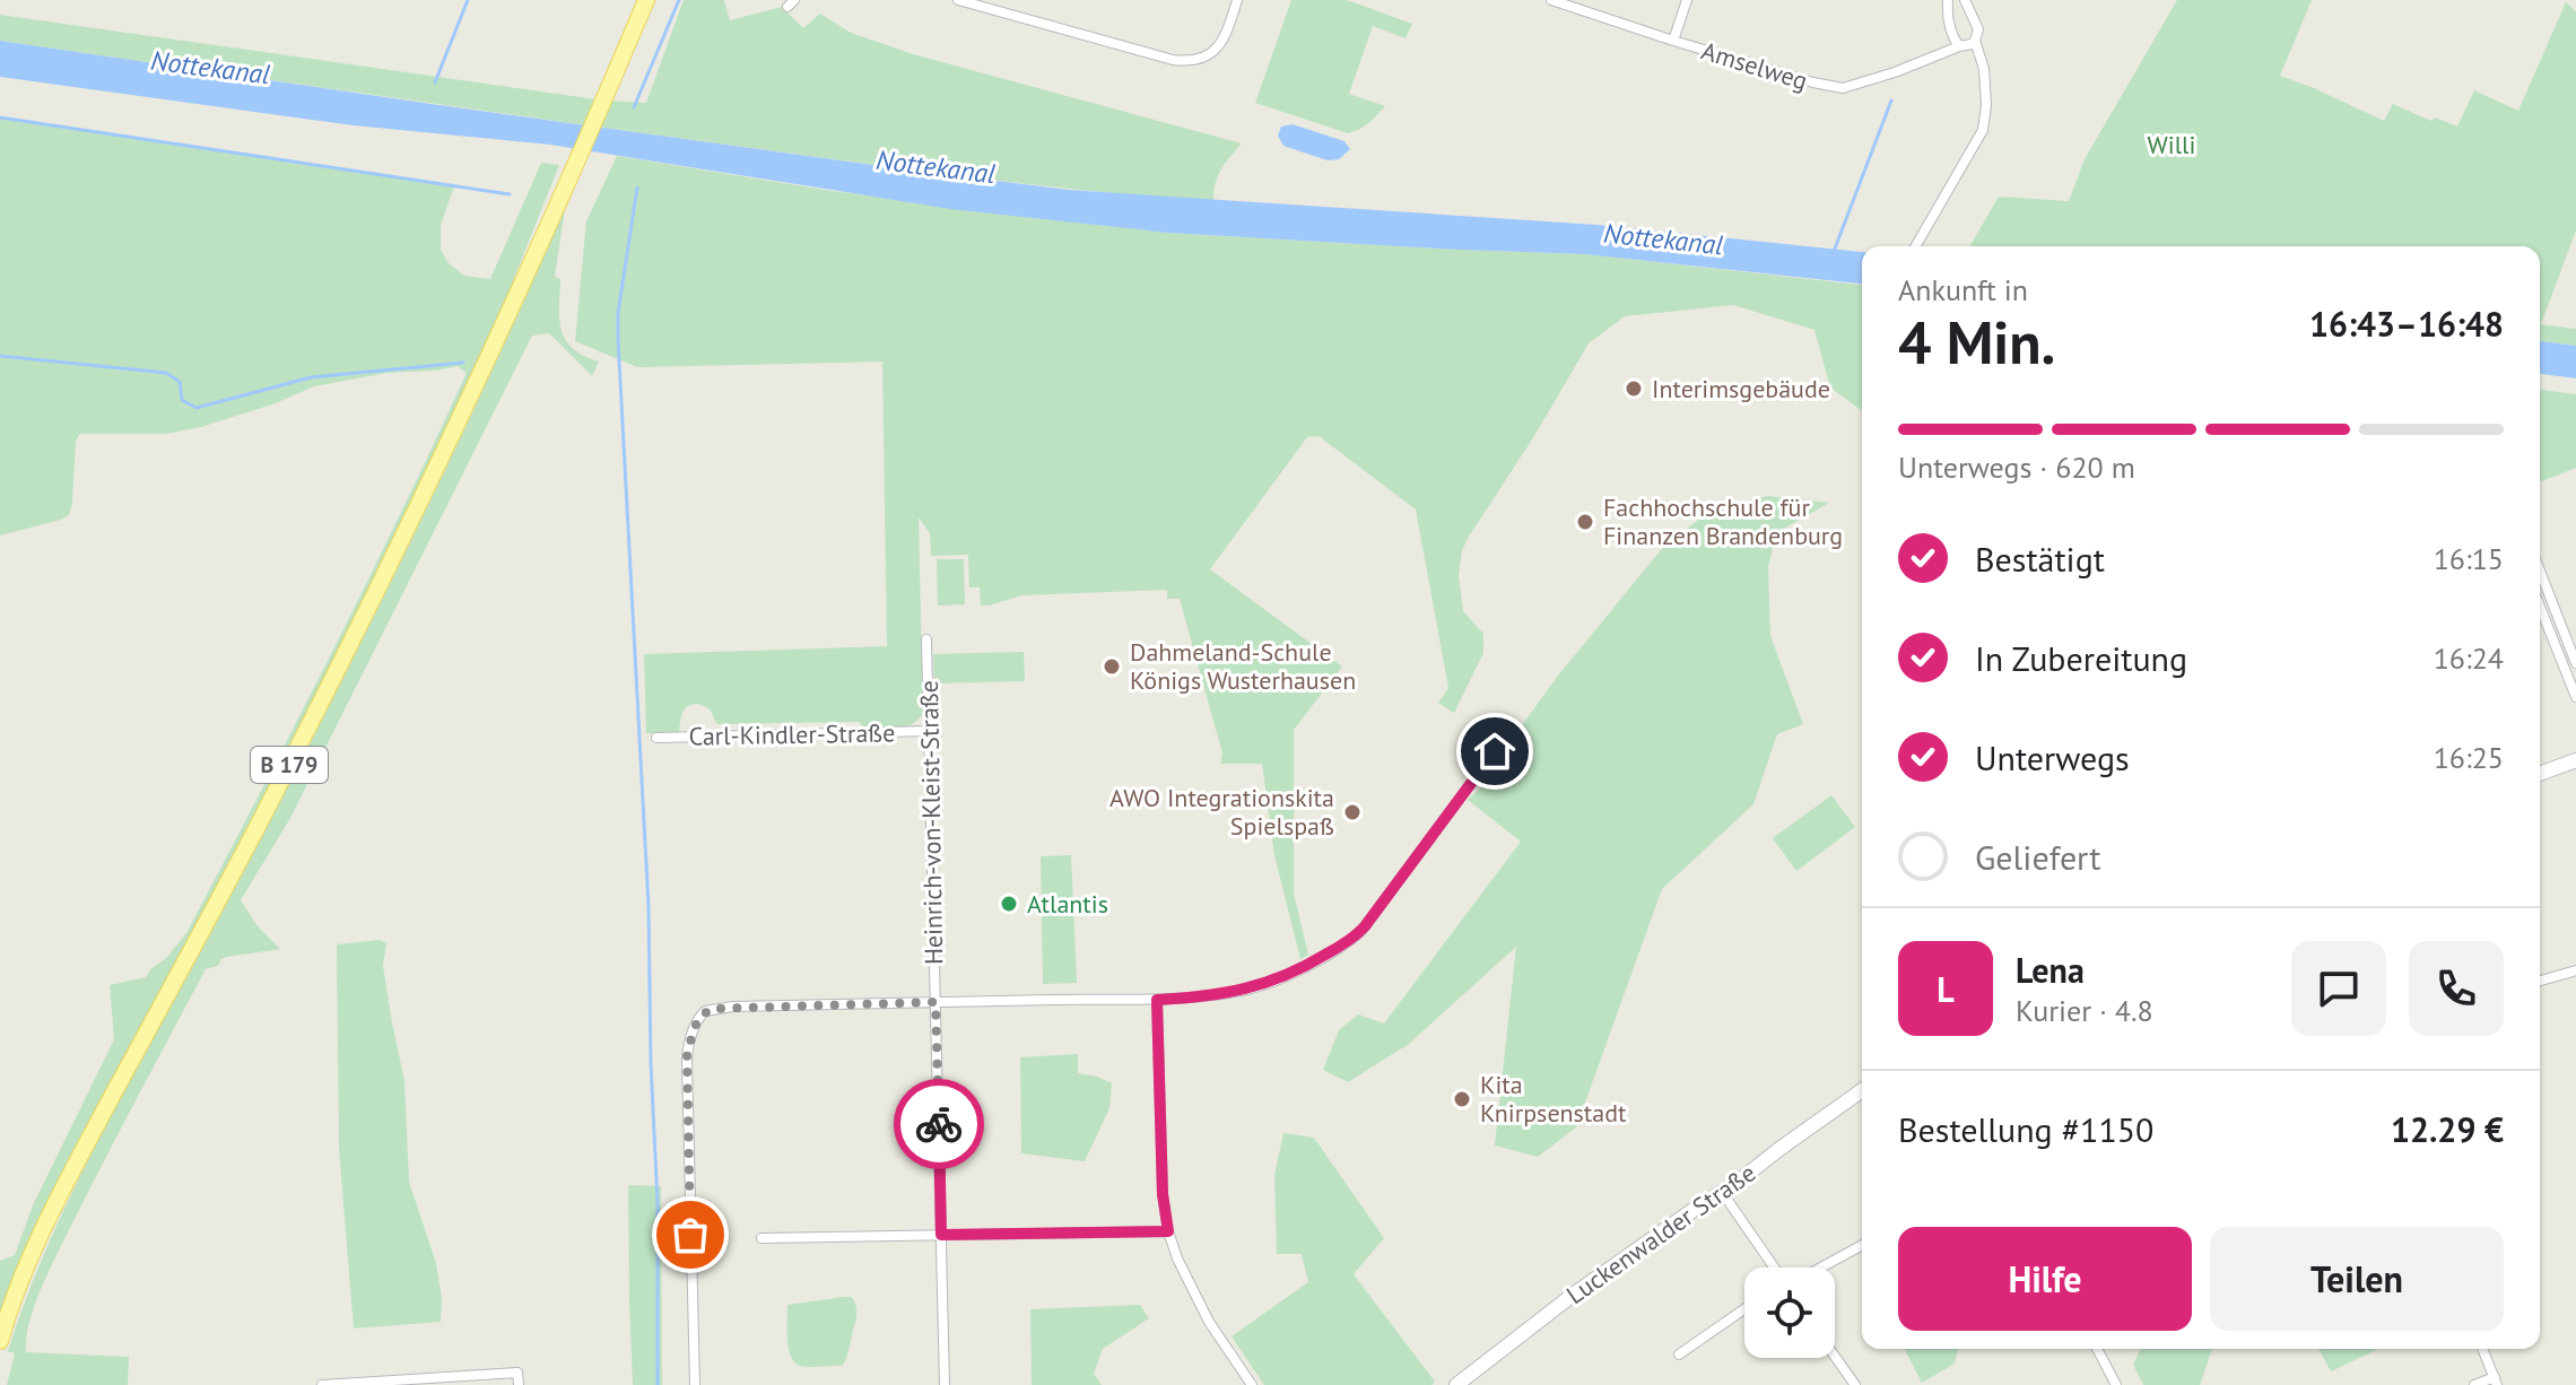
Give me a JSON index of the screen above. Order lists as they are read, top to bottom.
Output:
{
  "streets": {
    "main road": ["B 179", "Luckenwalder Straße"],
    "street": ["Amselweg", "Carl-Kindler-Straße", "Heinrich-von-Kleist-Straße"]
  },
  "crossings": [
    ["Carl-Kindler-Straße", "Heinrich-von-Kleist-Straße"]
  ],
  "water": ["Nottekanal"],
  "parks": ["Willi"],
  "places": [
    "Interimsgebäude",
    "Fachhochschule für Finanzen Brandenburg",
    "Dahmeland-Schule Königs Wusterhausen",
    "AWO Integrationskita Spielspaß",
    "Atlantis",
    "Kita Knirpsenstadt"
  ],
  "page": {
    "heading": ["4 Min.", "Ankunft in", "16:43–16:48"],
    "panel": [
      "Lena",
      "Kurier · 4.8",
      "Bestellung #1150",
      "12.29 €"
    ],
    "bar": "Unterwegs · 620 m",
    "list": [
      ["Bestätigt", "16:15"],
      ["In Zubereitung", "16:24"],
      ["Unterwegs", "16:25"],
      "Geliefert"
    ],
    "round": "L",
    "buttons": ["Hilfe", "Teilen"]
  }
}
